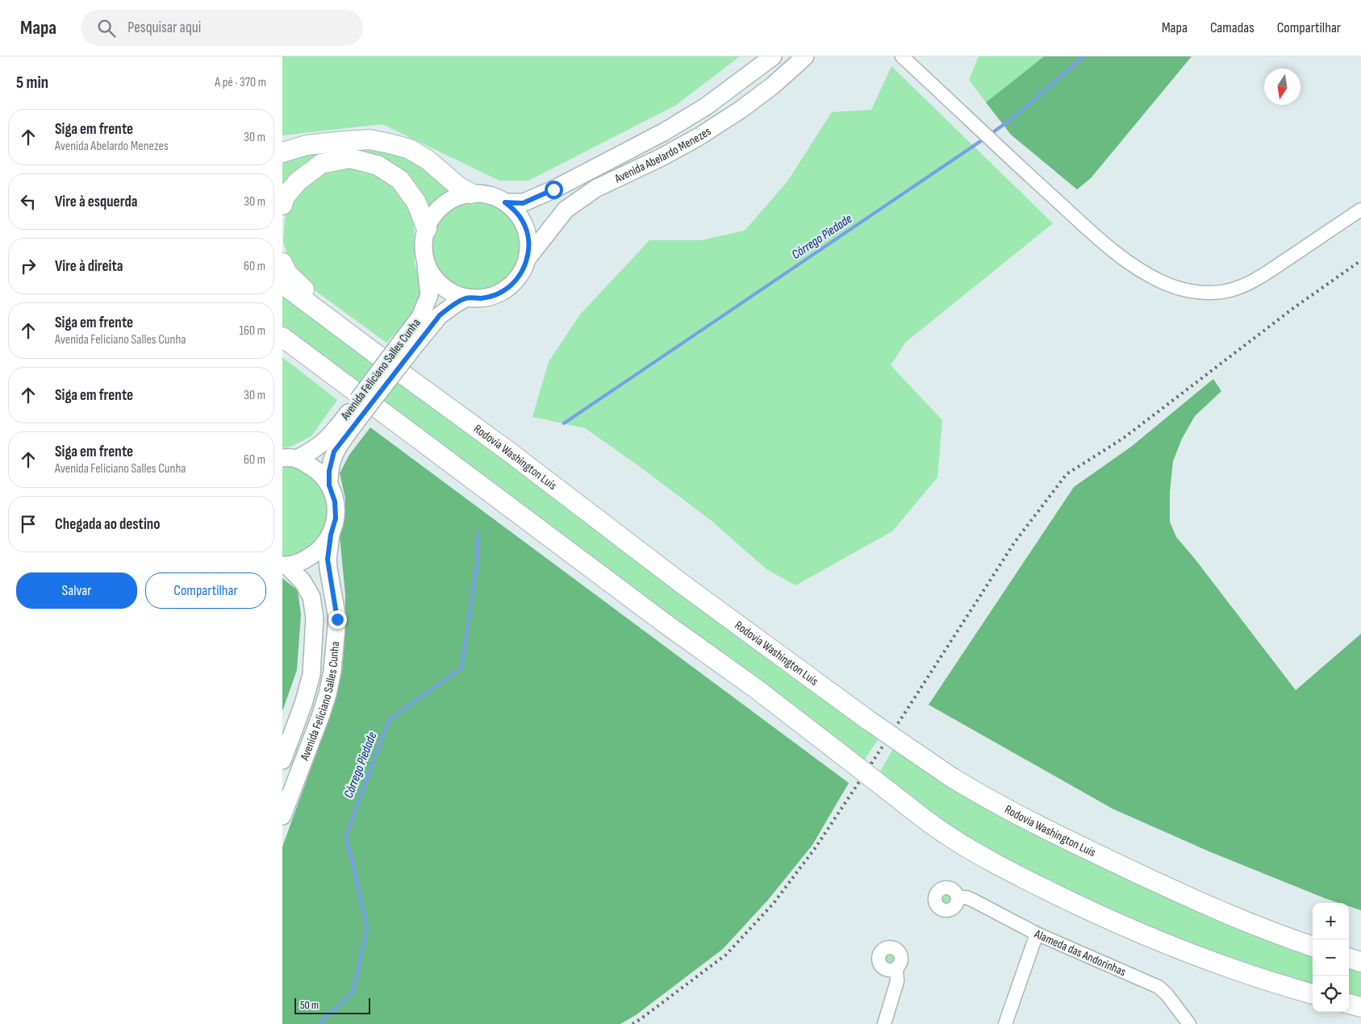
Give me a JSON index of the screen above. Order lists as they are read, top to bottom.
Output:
{
  "streets": {
    "highway": ["Rodovia Washington Luís"],
    "main road": ["Avenida Abelardo Menezes", "Avenida Feliciano Salles Cunha"],
    "street": ["Alameda das Andorinhas"]
  },
  "crossings": [
    ["Avenida Abelardo Menezes", "Avenida Feliciano Salles Cunha"]
  ],
  "water": ["Córrego Piedade"],
  "scale_bar": "50 m",
  "north": "bottom",
  "page": {
    "header": "Mapa",
    "search": "Pesquisar aqui",
    "nav": ["Mapa", "Camadas", "Compartilhar"],
    "heading": ["5 min", "A pé · 370 m"],
    "list": [
      ["Siga em frente", "Avenida Abelardo Menezes", "30 m"],
      ["Vire à esquerda", "30 m"],
      ["Vire à direita", "60 m"],
      ["Siga em frente", "Avenida Feliciano Salles Cunha", "160 m"],
      ["Siga em frente", "30 m"],
      ["Siga em frente", "Avenida Feliciano Salles Cunha", "60 m"],
      "Chegada ao destino"
    ],
    "buttons": ["Salvar", "Compartilhar"],
    "map_buttons": ["+", "−"],
    "scale": "50 m"
  }
}
